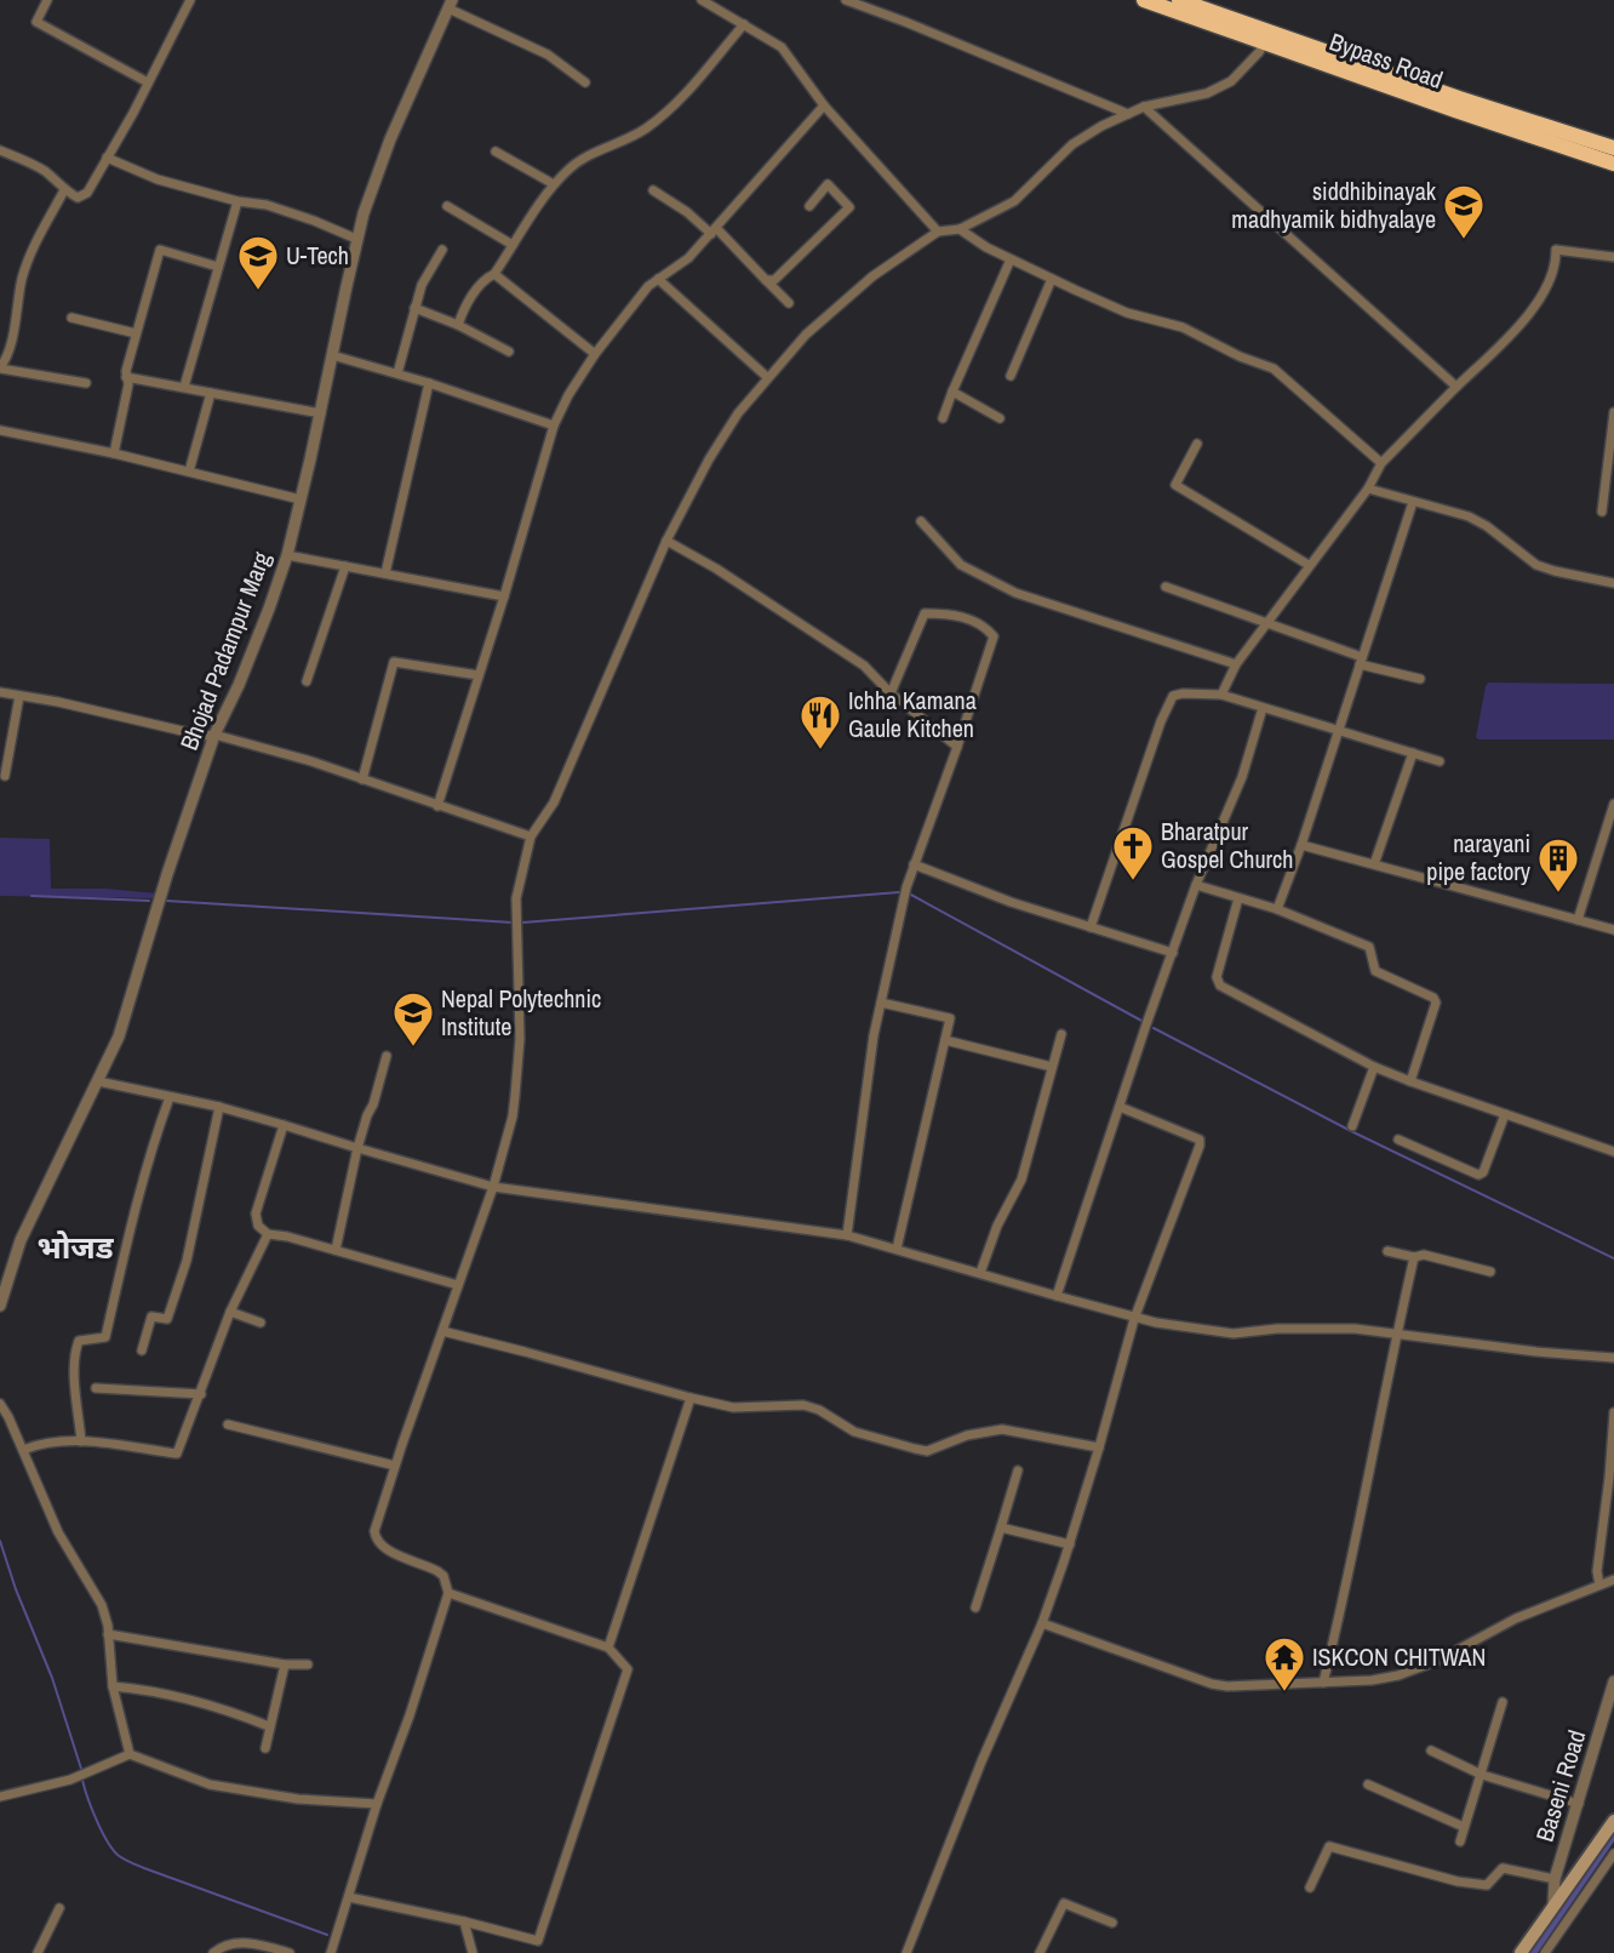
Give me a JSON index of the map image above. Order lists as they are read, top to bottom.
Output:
{
  "streets": {
    "highway": ["Bypass Road"],
    "street": ["Bhojad Padampur Marg", "Baseni Road"]
  },
  "districts": ["भोजड"],
  "places": {
    "school or university": ["siddhibinayak madhyamik bidhyalaye", "U-Tech", "Nepal Polytechnic Institute"],
    "restaurant": ["Ichha Kamana Gaule Kitchen"],
    "church": ["Bharatpur Gospel Church"],
    "building": ["narayani pipe factory"],
    "temple": ["ISKCON CHITWAN"]
  }
}
